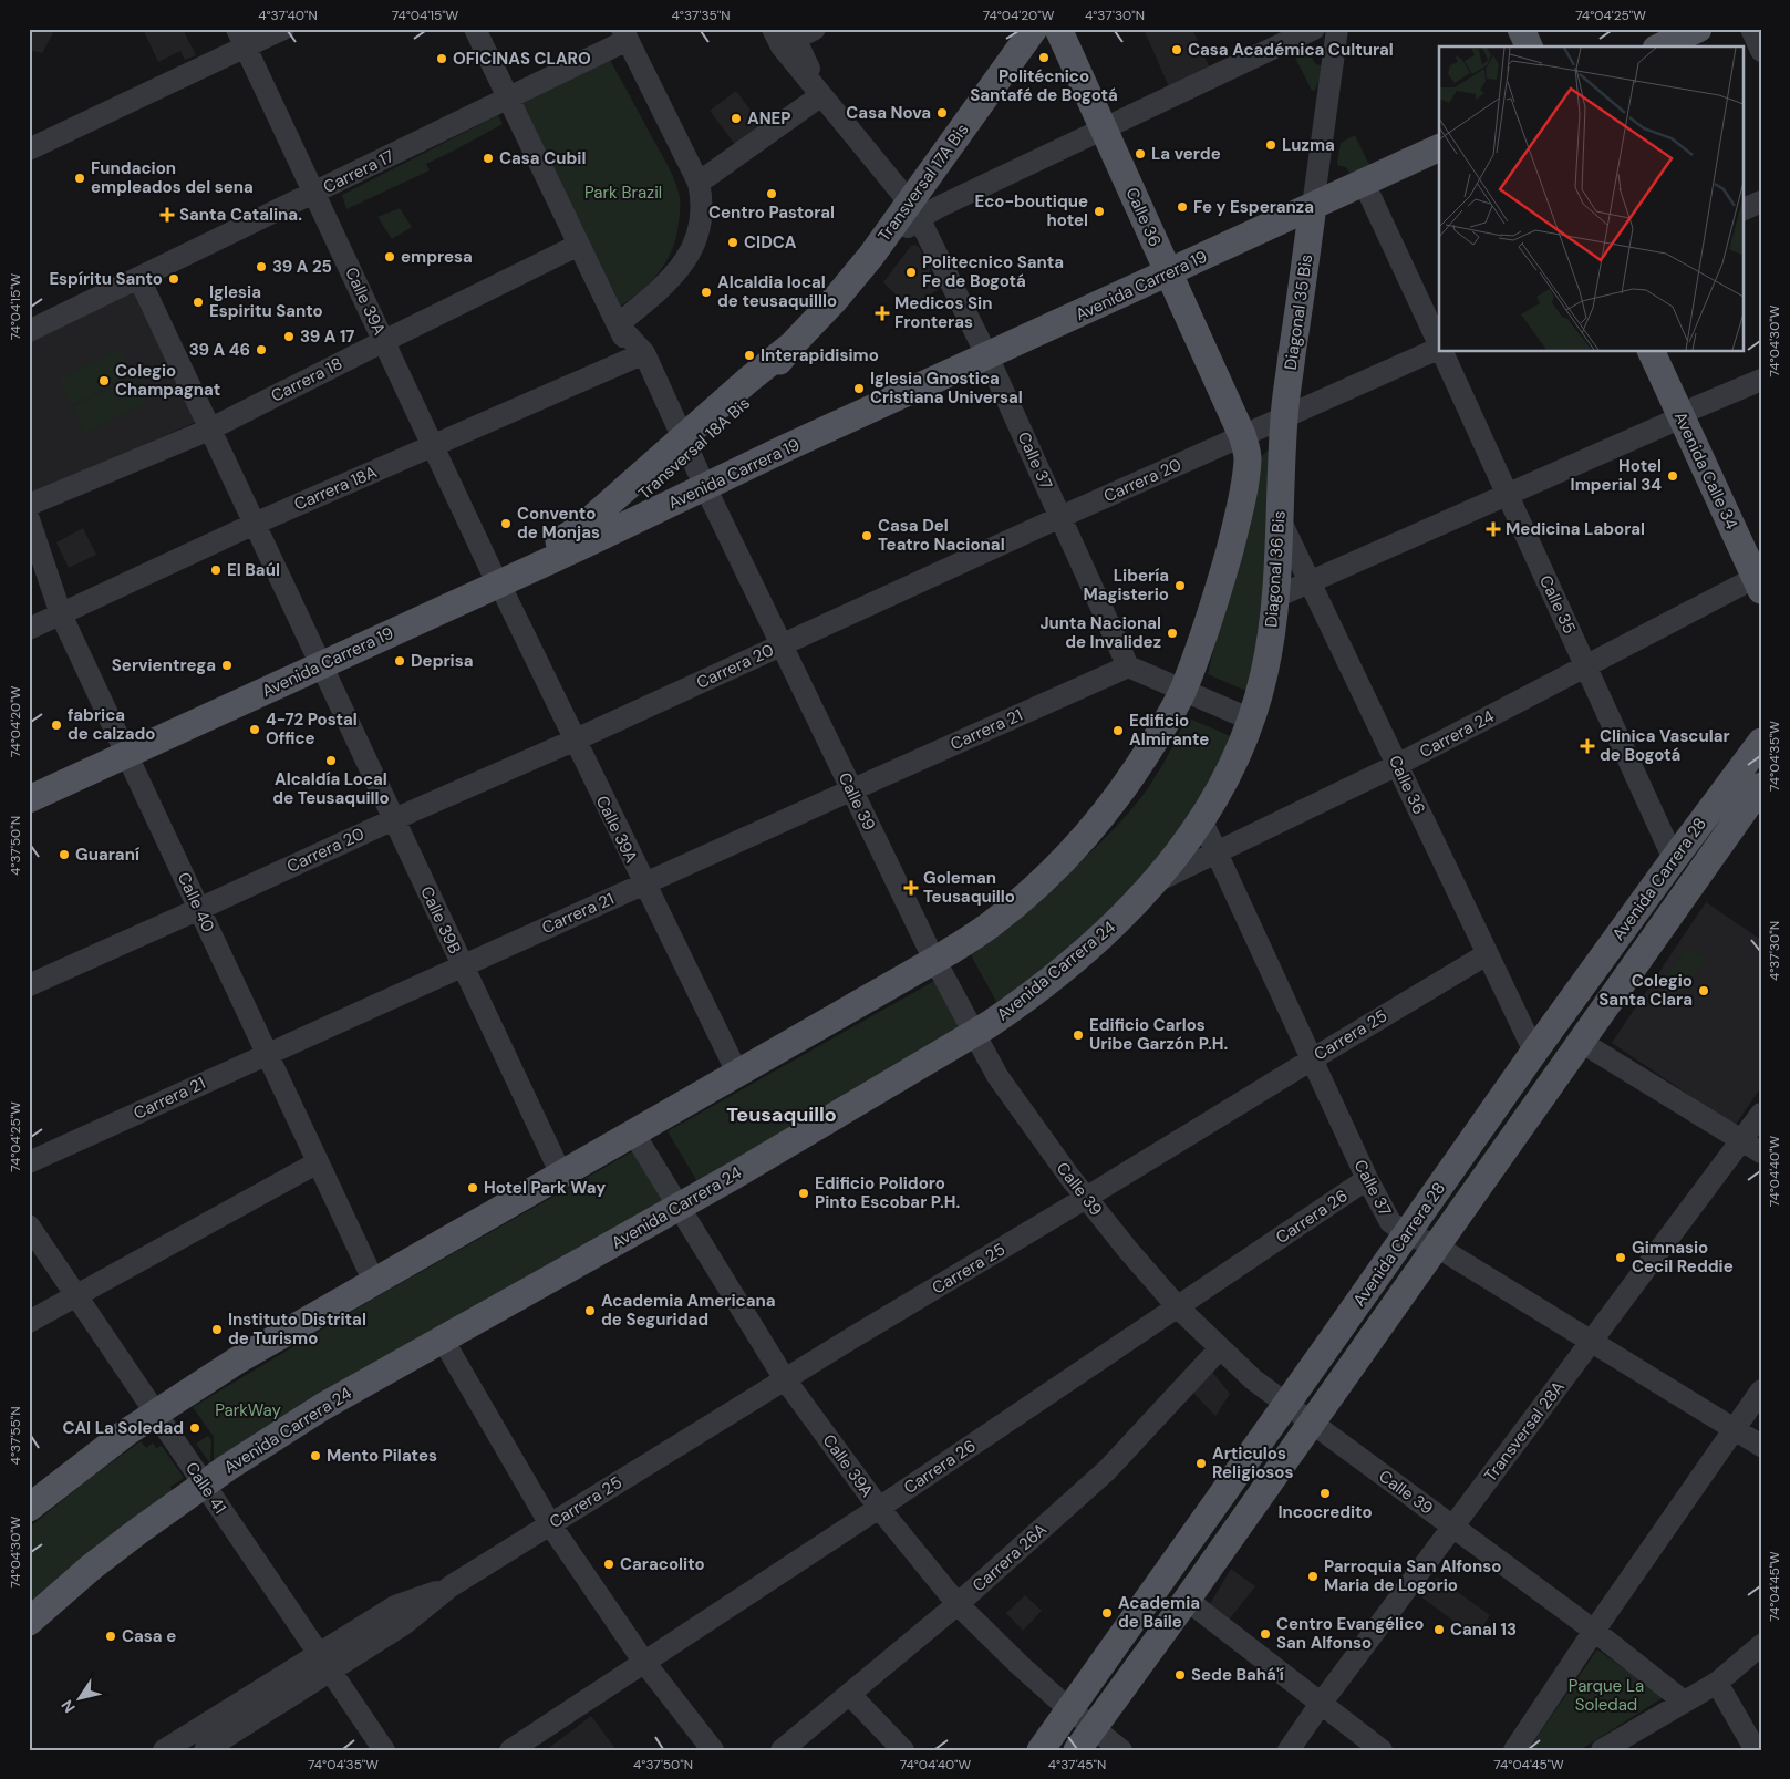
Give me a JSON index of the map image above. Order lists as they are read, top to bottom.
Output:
{
  "streets": {
    "main road": [
      "Transversal 17A Bis",
      "Calle 36",
      "Avenida Carrera 19",
      "Diagonal 35 Bis",
      "Transversal 18A Bis",
      "Avenida Calle 34",
      "Diagonal 36 Bis",
      "Avenida Carrera 28",
      "Avenida Carrera 24"
    ],
    "street": [
      "Carrera 17",
      "Calle 39A",
      "Carrera 18",
      "Calle 37",
      "Carrera 20",
      "Carrera 18A",
      "Calle 35",
      "Carrera 21",
      "Carrera 24",
      "Calle 39",
      "Calle 40",
      "Calle 39B",
      "Carrera 25",
      "Carrera 26",
      "Transversal 28A",
      "Calle 41",
      "Carrera 26A"
    ]
  },
  "crossings": [
    ["Carrera 17", "Calle 39A"],
    ["Carrera 17", "Calle 39"],
    ["Carrera 17", "Calle 39B"],
    ["Transversal 17A Bis", "Transversal 18A Bis"],
    ["Transversal 17A Bis", "Calle 37"],
    ["Calle 36", "Avenida Carrera 19"],
    ["Calle 36", "Carrera 20"],
    ["Calle 36", "Diagonal 36 Bis"],
    ["Calle 36", "Carrera 24"],
    ["Calle 36", "Avenida Carrera 28"],
    ["Calle 36", "Carrera 25"],
    ["Avenida Carrera 19", "Calle 39A"],
    ["Avenida Carrera 19", "Diagonal 35 Bis"],
    ["Avenida Carrera 19", "Transversal 18A Bis"],
    ["Avenida Carrera 19", "Calle 37"],
    ["Avenida Carrera 19", "Calle 35"],
    ["Avenida Carrera 19", "Calle 39"],
    ["Avenida Carrera 19", "Calle 40"],
    ["Avenida Carrera 19", "Calle 39B"],
    ["Calle 39A", "Carrera 18"],
    ["Calle 39A", "Carrera 20"],
    ["Calle 39A", "Carrera 18A"],
    ["Calle 39A", "Carrera 21"],
    ["Calle 39A", "Avenida Carrera 28"],
    ["Calle 39A", "Avenida Carrera 24"],
    ["Calle 39A", "Carrera 25"],
    ["Calle 39A", "Carrera 26"],
    ["Calle 39A", "Carrera 26A"],
    ["Diagonal 35 Bis", "Carrera 20"],
    ["Diagonal 35 Bis", "Diagonal 36 Bis"],
    ["Carrera 18", "Calle 39"],
    ["Carrera 18", "Calle 39B"],
    ["Transversal 18A Bis", "Calle 39"],
    ["Calle 37", "Carrera 20"],
    ["Calle 37", "Carrera 21"],
    ["Calle 37", "Carrera 24"],
    ["Calle 37", "Avenida Carrera 28"],
    ["Calle 37", "Avenida Carrera 24"],
    ["Calle 37", "Carrera 25"],
    ["Calle 37", "Carrera 26"],
    ["Calle 37", "Transversal 28A"],
    ["Avenida Calle 34", "Carrera 24"],
    ["Carrera 20", "Diagonal 36 Bis"],
    ["Carrera 20", "Calle 39"],
    ["Carrera 20", "Calle 40"],
    ["Carrera 20", "Calle 39B"],
    ["Carrera 18A", "Calle 39"],
    ["Carrera 18A", "Calle 40"],
    ["Carrera 18A", "Calle 39B"],
    ["Diagonal 36 Bis", "Avenida Carrera 24"],
    ["Calle 35", "Carrera 24"],
    ["Calle 35", "Avenida Carrera 28"],
    ["Carrera 21", "Calle 39"],
    ["Carrera 21", "Calle 40"],
    ["Carrera 21", "Calle 39B"],
    ["Carrera 24", "Avenida Carrera 24"],
    ["Calle 39", "Avenida Carrera 28"],
    ["Calle 39", "Avenida Carrera 24"],
    ["Calle 39", "Carrera 25"],
    ["Calle 39", "Carrera 26"],
    ["Calle 39", "Transversal 28A"],
    ["Calle 39", "Carrera 26A"],
    ["Avenida Carrera 24", "Calle 41"],
    ["Carrera 25", "Calle 41"]
  ],
  "districts": ["Teusaquillo"],
  "parks": ["Park Brazil", "ParkWay", "Parque La Soledad"],
  "places": {
    "other": [
      "Casa Académica Cultural",
      "Politécnico Santafé de Bogotá",
      "OFICINAS CLARO",
      "Casa Nova",
      "ANEP",
      "Luzma",
      "La verde",
      "Casa Cubil",
      "Fundacion empleados del sena",
      "Centro Pastoral",
      "Fe y Esperanza",
      "Eco-boutique hotel",
      "CIDCA",
      "empresa",
      "39 A 25",
      "Politecnico Santa Fe de Bogotá",
      "Espíritu Santo",
      "Alcaldia local de teusaquilllo",
      "Iglesia Espiritu Santo",
      "39 A 17",
      "39 A 46",
      "Interapidisimo",
      "Colegio Champagnat",
      "Iglesia Gnostica Cristiana Universal",
      "Hotel Imperial 34",
      "Convento de Monjas",
      "Casa Del Teatro Nacional",
      "El Baúl",
      "Libería Magisterio",
      "Junta Nacional de Invalidez",
      "Deprisa",
      "Servientrega",
      "fabrica de calzado",
      "4-72 Postal Office",
      "Edificio Almirante",
      "Alcaldía Local de Teusaquillo",
      "Guaraní",
      "Colegio Santa Clara",
      "Edificio Carlos Uribe Garzón P.H.",
      "Hotel Park Way",
      "Edificio Polidoro Pinto Escobar P.H.",
      "Gimnasio Cecil Reddie",
      "Academia Americana de Seguridad",
      "Instituto Distrital de Turismo",
      "CAI La Soledad",
      "Mento Pilates",
      "Articulos Religiosos",
      "Incocredito",
      "Caracolito",
      "Parroquia San Alfonso Maria de Logorio",
      "Academia de Baile",
      "Canal 13",
      "Centro Evangélico San Alfonso",
      "Casa e",
      "Sede Bahá'í"
    ],
    "health": [
      "Santa Catalina.",
      "Medicos Sin Fronteras",
      "Medicina Laboral",
      "Clinica Vascular de Bogotá",
      "Goleman Teusaquillo"
    ]
  },
  "north": "bottom left",
  "coordinates": [
    "4°37'40\"N",
    "74°04'15\"W",
    "4°37'35\"N",
    "74°04'20\"W",
    "4°37'30\"N",
    "74°04'25\"W",
    "74°04'30\"W",
    "74°04'35\"W",
    "4°37'50\"N",
    "74°04'40\"W",
    "4°37'55\"N",
    "74°04'45\"W",
    "4°37'45\"N"
  ]
}
